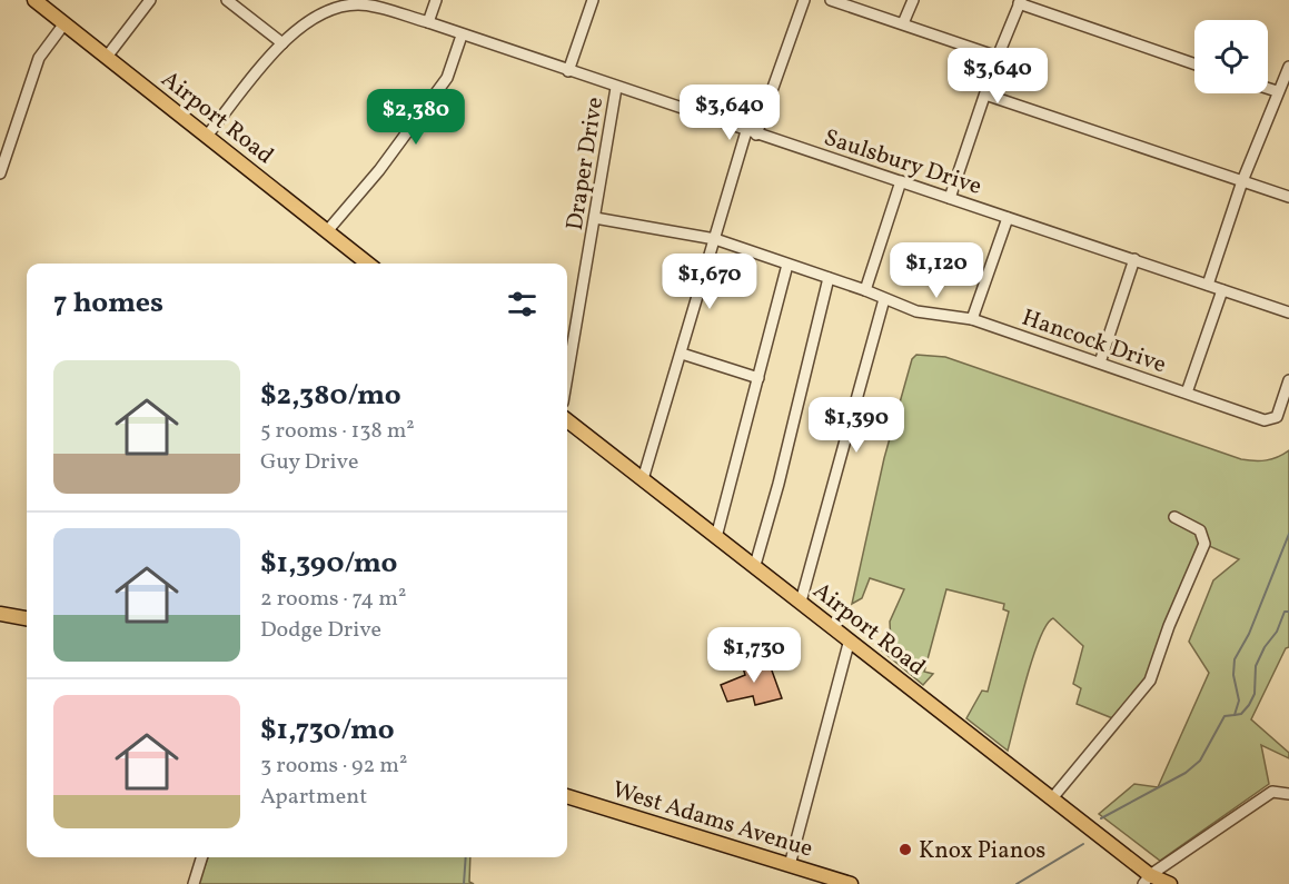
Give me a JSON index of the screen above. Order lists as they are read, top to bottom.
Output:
{
  "streets": {
    "main road": ["Airport Road", "West Adams Avenue"],
    "street": ["Saulsbury Drive", "Draper Drive", "Hancock Drive"]
  },
  "crossings": [
    ["Airport Road", "Saulsbury Drive"],
    ["Saulsbury Drive", "Draper Drive"],
    ["Draper Drive", "Hancock Drive"]
  ],
  "places": ["Knox Pianos"],
  "page": {
    "price": [
      "$3,640",
      "$3,640",
      "$2,380",
      "$1,120",
      "$1,670",
      "$1,390",
      "$1,730"
    ],
    "heading": "7 homes",
    "list": [
      {
        "name": "$2,380/mo",
        "note": "5 rooms · 138 m² · Guy Drive"
      },
      {
        "name": "$1,390/mo",
        "note": "2 rooms · 74 m² · Dodge Drive"
      },
      {
        "name": "$1,730/mo",
        "note": "3 rooms · 92 m² · Apartment"
      }
    ]
  }
}
